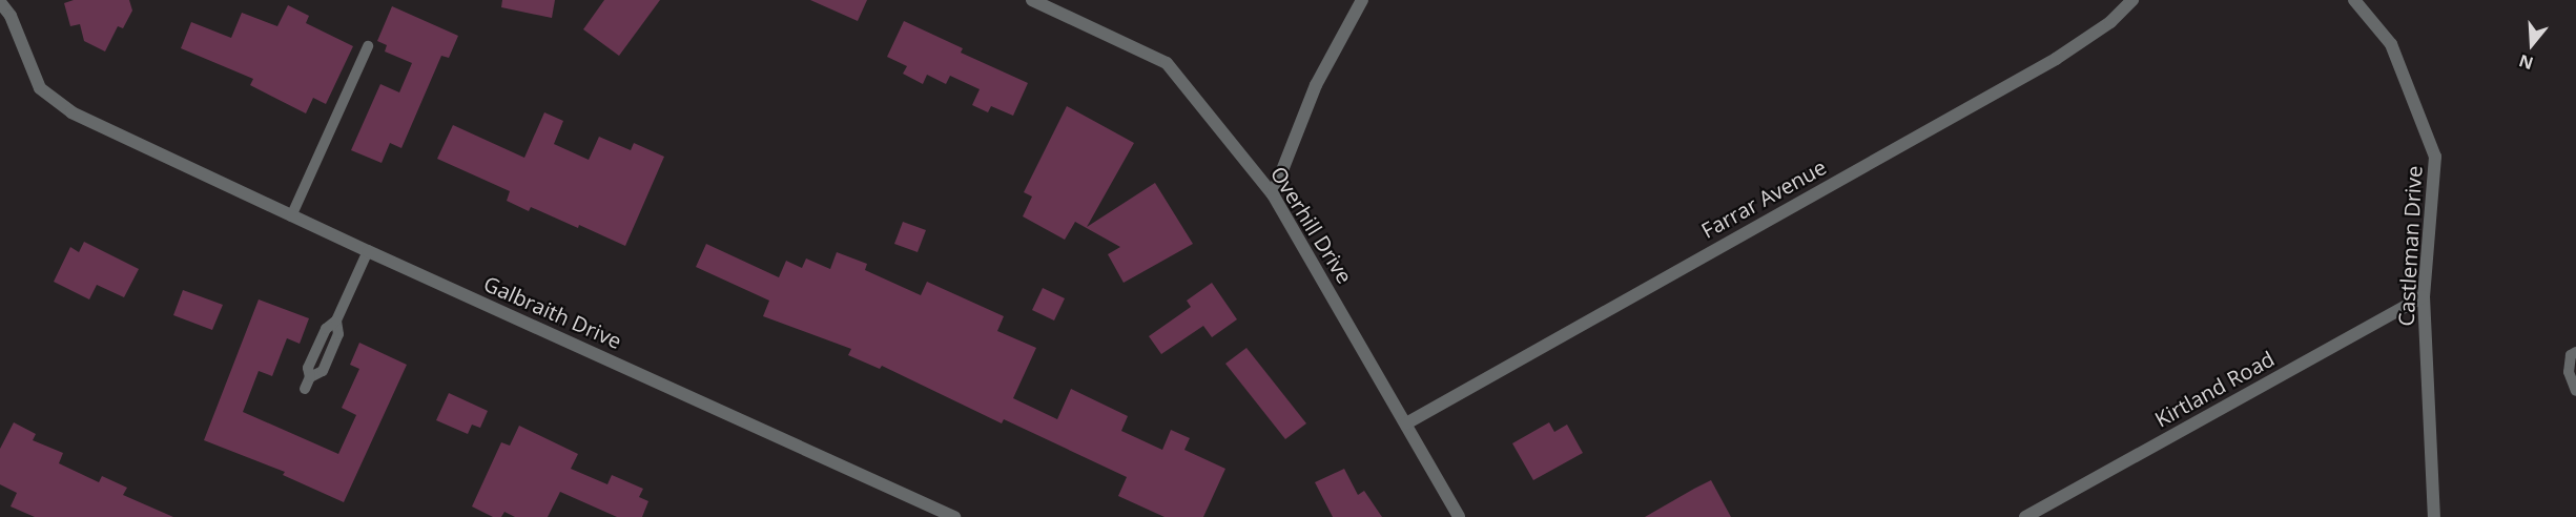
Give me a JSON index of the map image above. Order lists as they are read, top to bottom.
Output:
{
  "streets": {
    "street": [
      "Farrar Avenue",
      "Overhill Drive",
      "Castleman Drive",
      "Galbraith Drive",
      "Kirtland Road"
    ]
  },
  "crossings": [
    ["Farrar Avenue", "Overhill Drive"],
    ["Castleman Drive", "Kirtland Road"]
  ],
  "north": "bottom"
}
